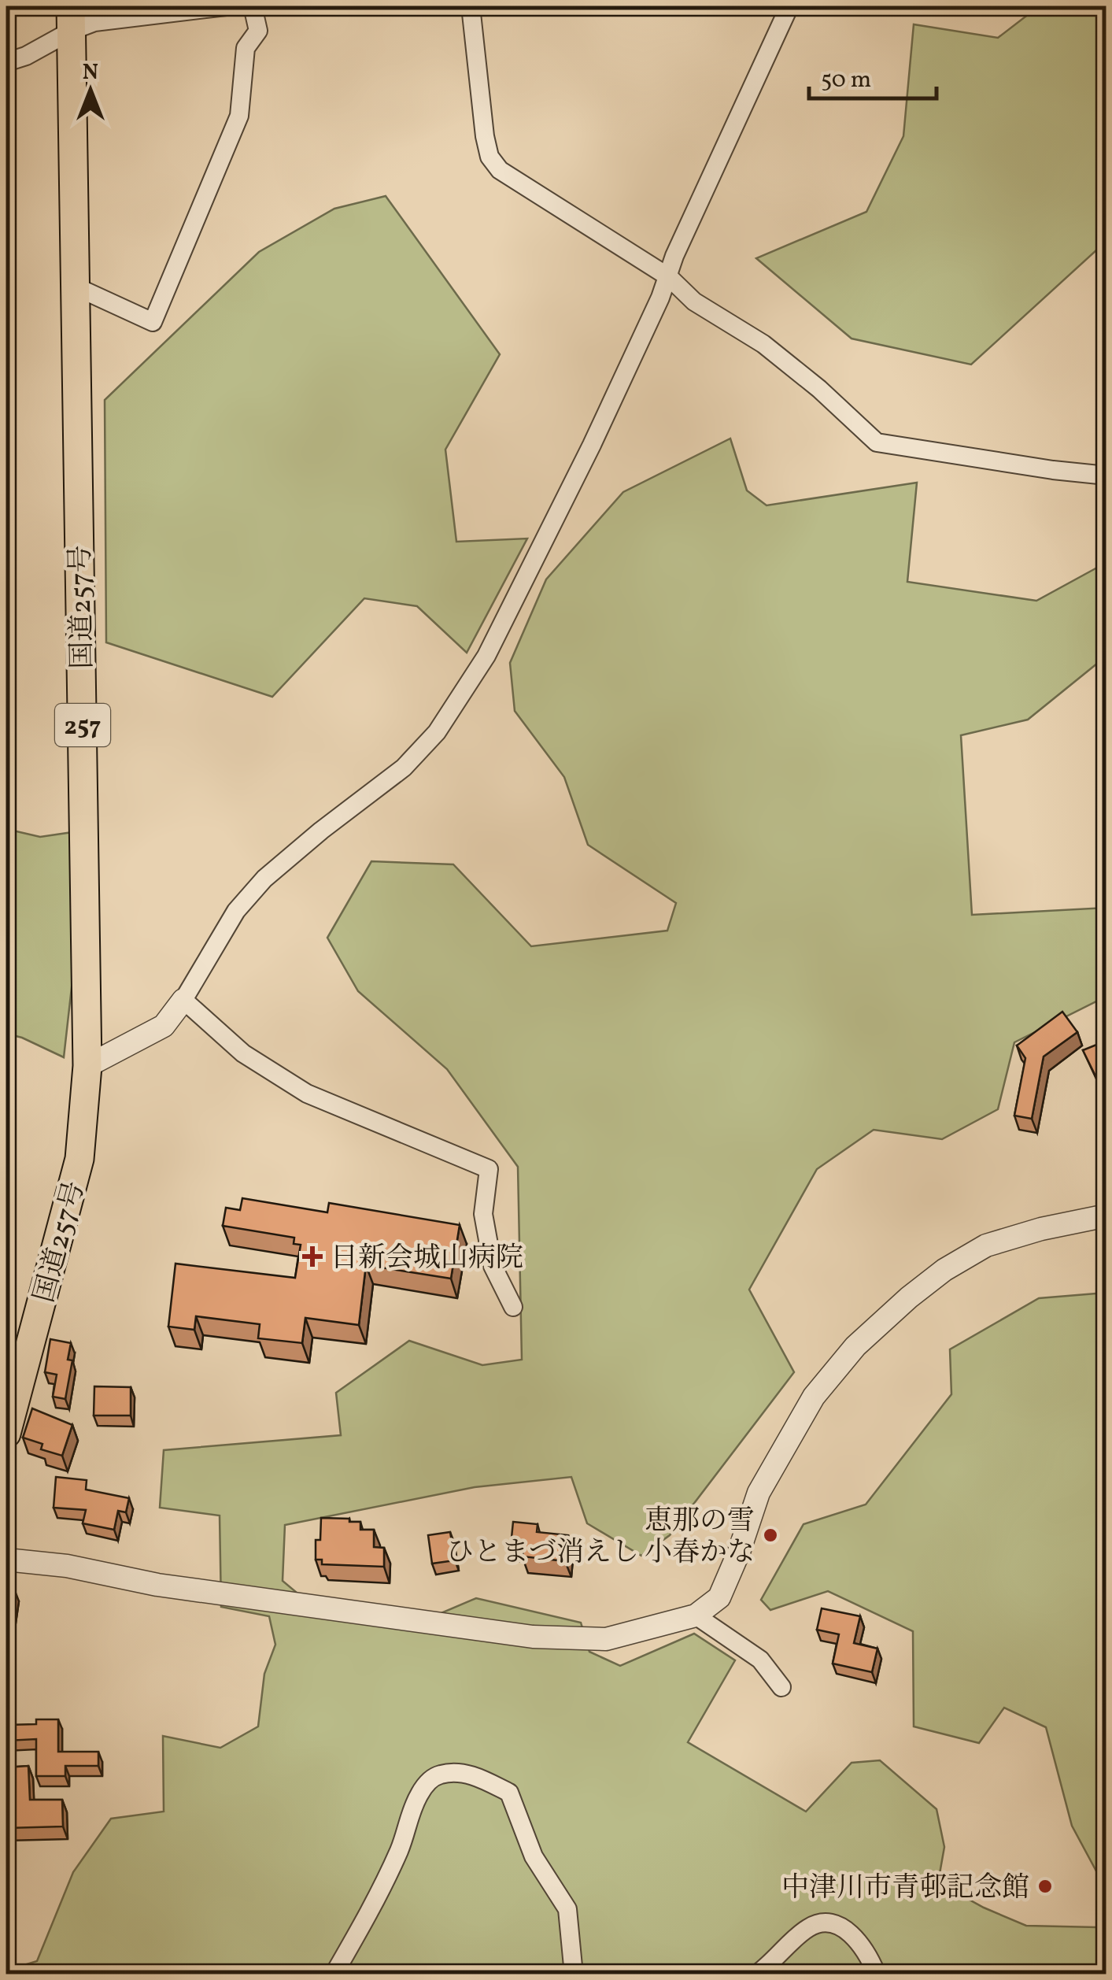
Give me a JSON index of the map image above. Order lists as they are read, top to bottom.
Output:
{
  "streets": {
    "highway": ["国道257号", "257"]
  },
  "places": {
    "health": ["日新会城山病院"],
    "other": ["恵那の雪 ひとまづ消えし 小春かな", "中津川市青邨記念館"]
  },
  "scale_bar": "50 m",
  "north": "top"
}
